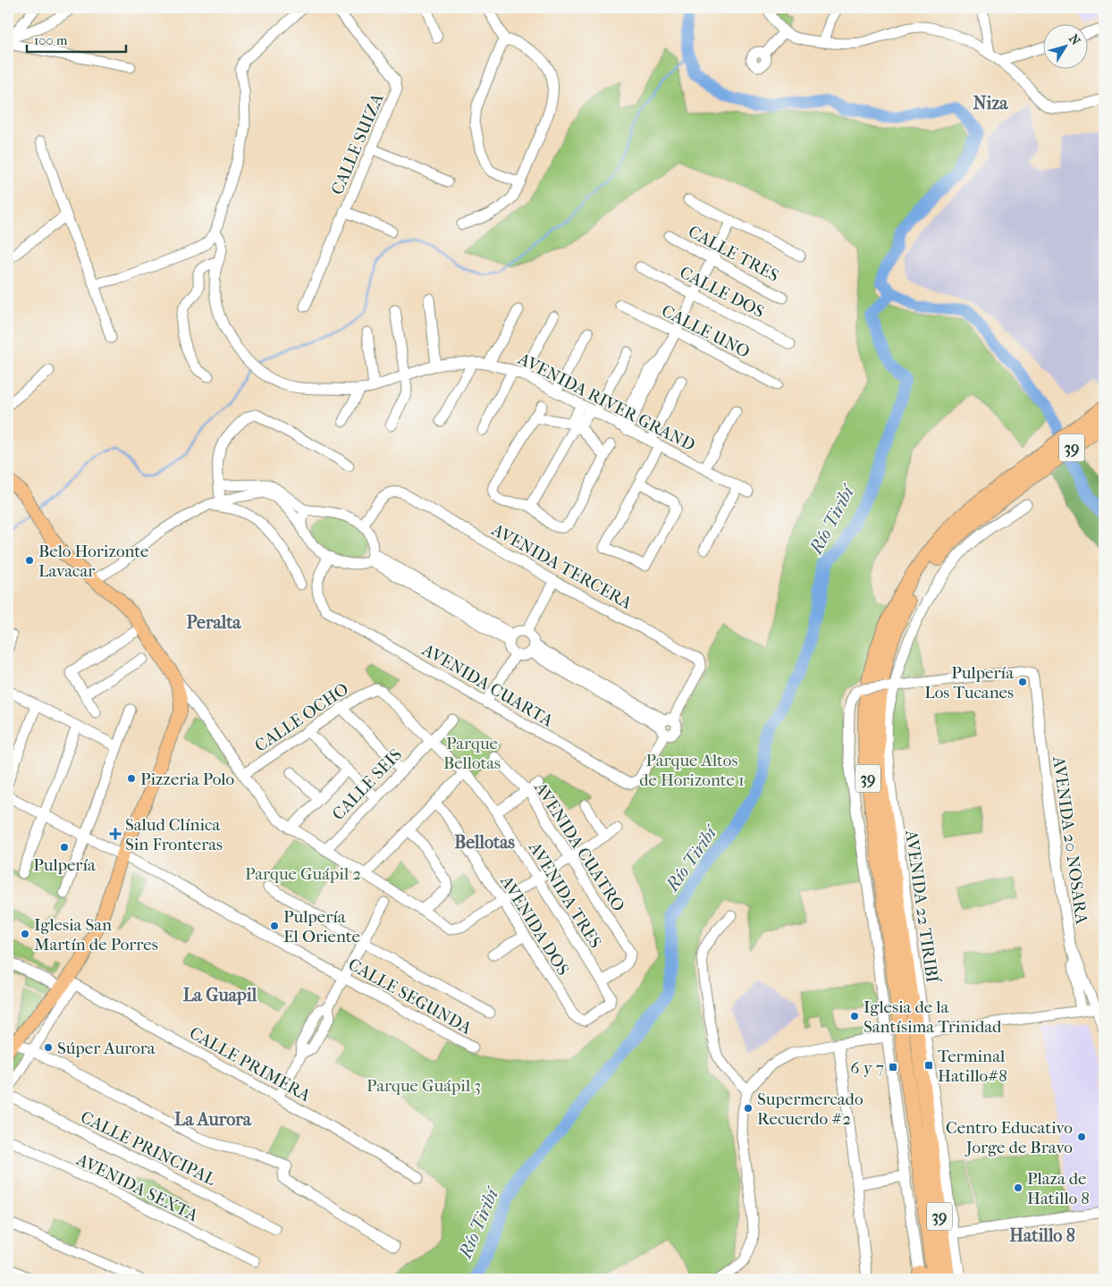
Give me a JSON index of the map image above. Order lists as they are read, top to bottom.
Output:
{
  "streets": {
    "highway": ["39"],
    "street": [
      "CALLE SUIZA",
      "CALLE TRES",
      "CALLE DOS",
      "CALLE UNO",
      "AVENIDA RIVER GRAND",
      "AVENIDA TERCERA",
      "AVENIDA CUARTA",
      "CALLE OCHO",
      "CALLE SEIS",
      "AVENIDA 20 NOSARA",
      "AVENIDA CUATRO",
      "AVENIDA TRES",
      "AVENIDA 22 TIRIBÍ",
      "AVENIDA DOS",
      "CALLE SEGUNDA",
      "CALLE PRIMERA",
      "CALLE PRINCIPAL",
      "AVENIDA SEXTA"
    ]
  },
  "crossings": [
    ["39", "AVENIDA 22 TIRIBÍ"],
    ["AVENIDA TERCERA", "AVENIDA CUARTA"],
    ["CALLE OCHO", "AVENIDA TRES"],
    ["CALLE SEIS", "AVENIDA TRES"],
    ["AVENIDA 20 NOSARA", "AVENIDA 22 TIRIBÍ"],
    ["AVENIDA CUATRO", "AVENIDA TRES"],
    ["AVENIDA CUATRO", "AVENIDA DOS"],
    ["AVENIDA TRES", "AVENIDA DOS"]
  ],
  "districts": [
    "Niza",
    "Peralta",
    "Bellotas",
    "La Guapil",
    "La Aurora",
    "Hatillo 8"
  ],
  "water": ["Río Tiribí"],
  "parks": [
    "Parque Bellotas",
    "Parque Altos de Horizonte 1",
    "Parque Guápil 2",
    "Parque Guápil 3"
  ],
  "places": {
    "other": [
      "Belo Horizonte Lavacar",
      "Pulpería Los Tucanes",
      "Pizzeria Polo",
      "Pulpería",
      "Pulpería El Oriente",
      "Iglesia San Martín de Porres",
      "Iglesia de la Santísima Trinidad",
      "Súper Aurora",
      "Supermercado Recuerdo #2",
      "Centro Educativo Jorge de Bravo",
      "Plaza de Hatillo 8"
    ],
    "health": ["Salud Clínica Sin Fronteras"],
    "transit": ["Terminal Hatillo#8", "6 y 7"]
  },
  "scale_bar": "100 m",
  "north": "top right"
}
